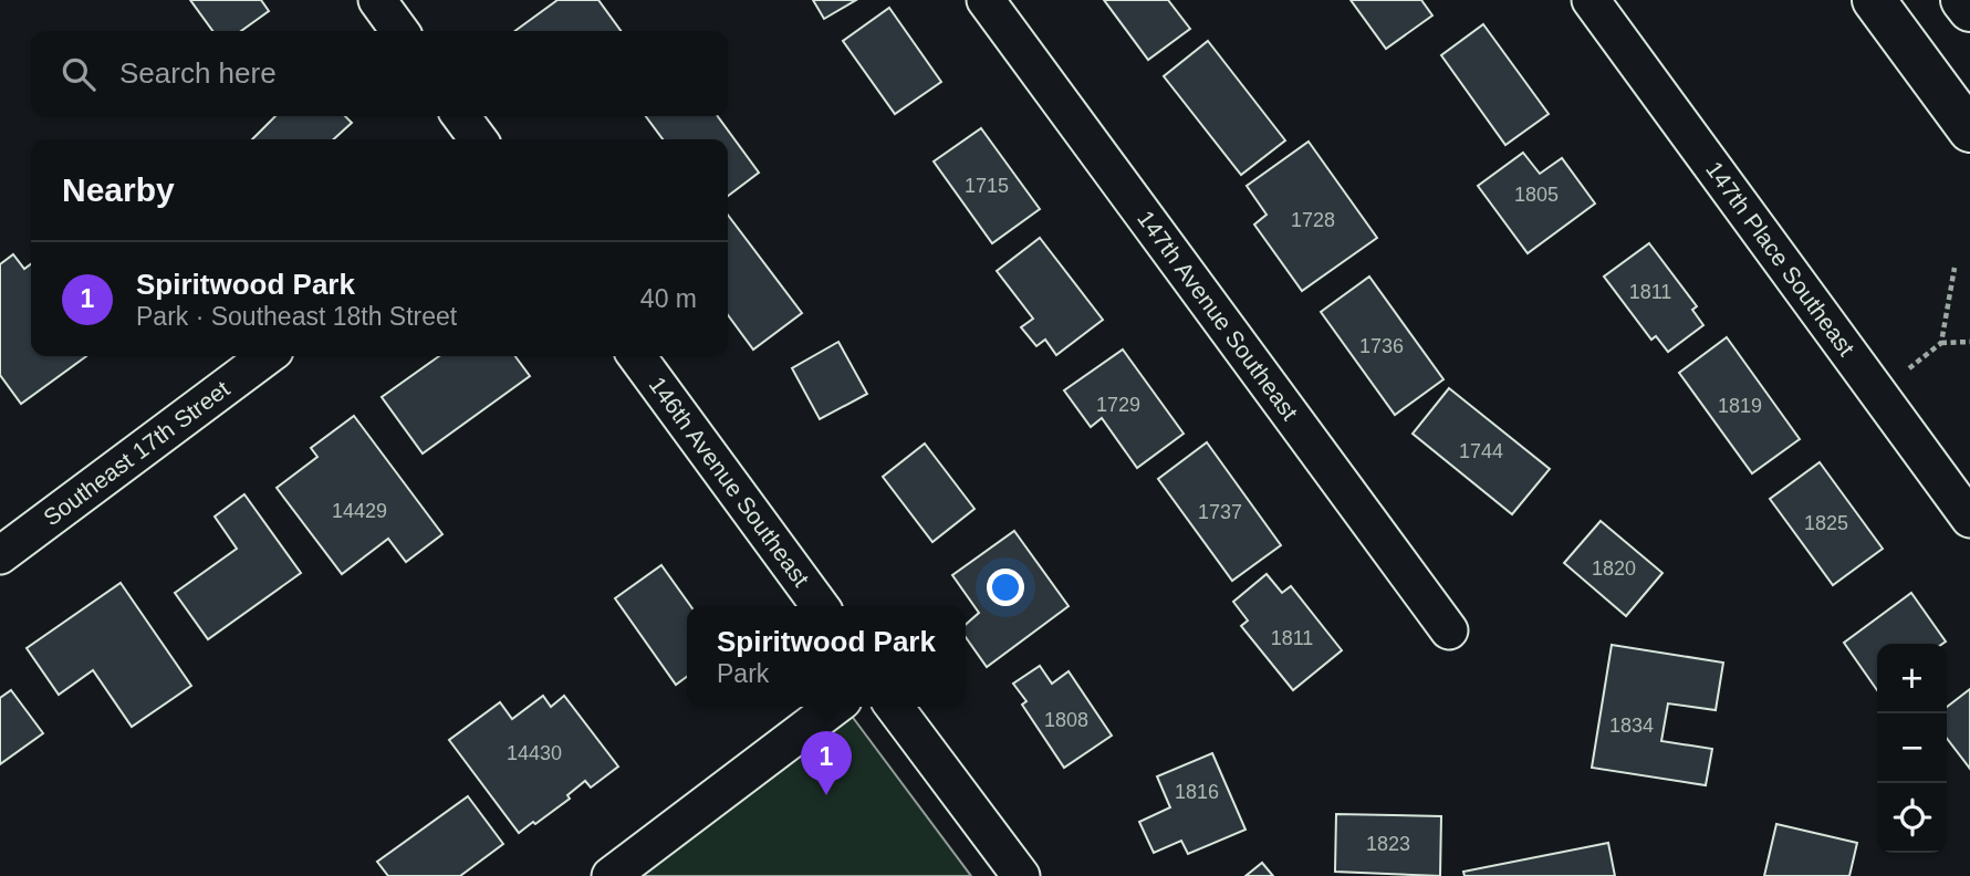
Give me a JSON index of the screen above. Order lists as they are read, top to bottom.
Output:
{
  "streets": {
    "street": [
      "147th Place Southeast",
      "147th Avenue Southeast",
      "Southeast 17th Street",
      "146th Avenue Southeast"
    ]
  },
  "house_numbers": [
    "1715",
    "1805",
    "1728",
    "1811",
    "1736",
    "1729",
    "1819",
    "1744",
    "14429",
    "1737",
    "1825",
    "1820",
    "1811",
    "1808",
    "1834",
    "14430",
    "1816",
    "1823"
  ],
  "page": {
    "search": "Search here",
    "heading": "Nearby",
    "list": [
      {
        "mark": "1",
        "name": "Spiritwood Park",
        "note": "Park · Southeast 18th Street",
        "value": "40 m"
      }
    ],
    "popup": ["Spiritwood Park", "Park"],
    "map_buttons": ["+", "−"],
    "pins": "1"
  }
}
